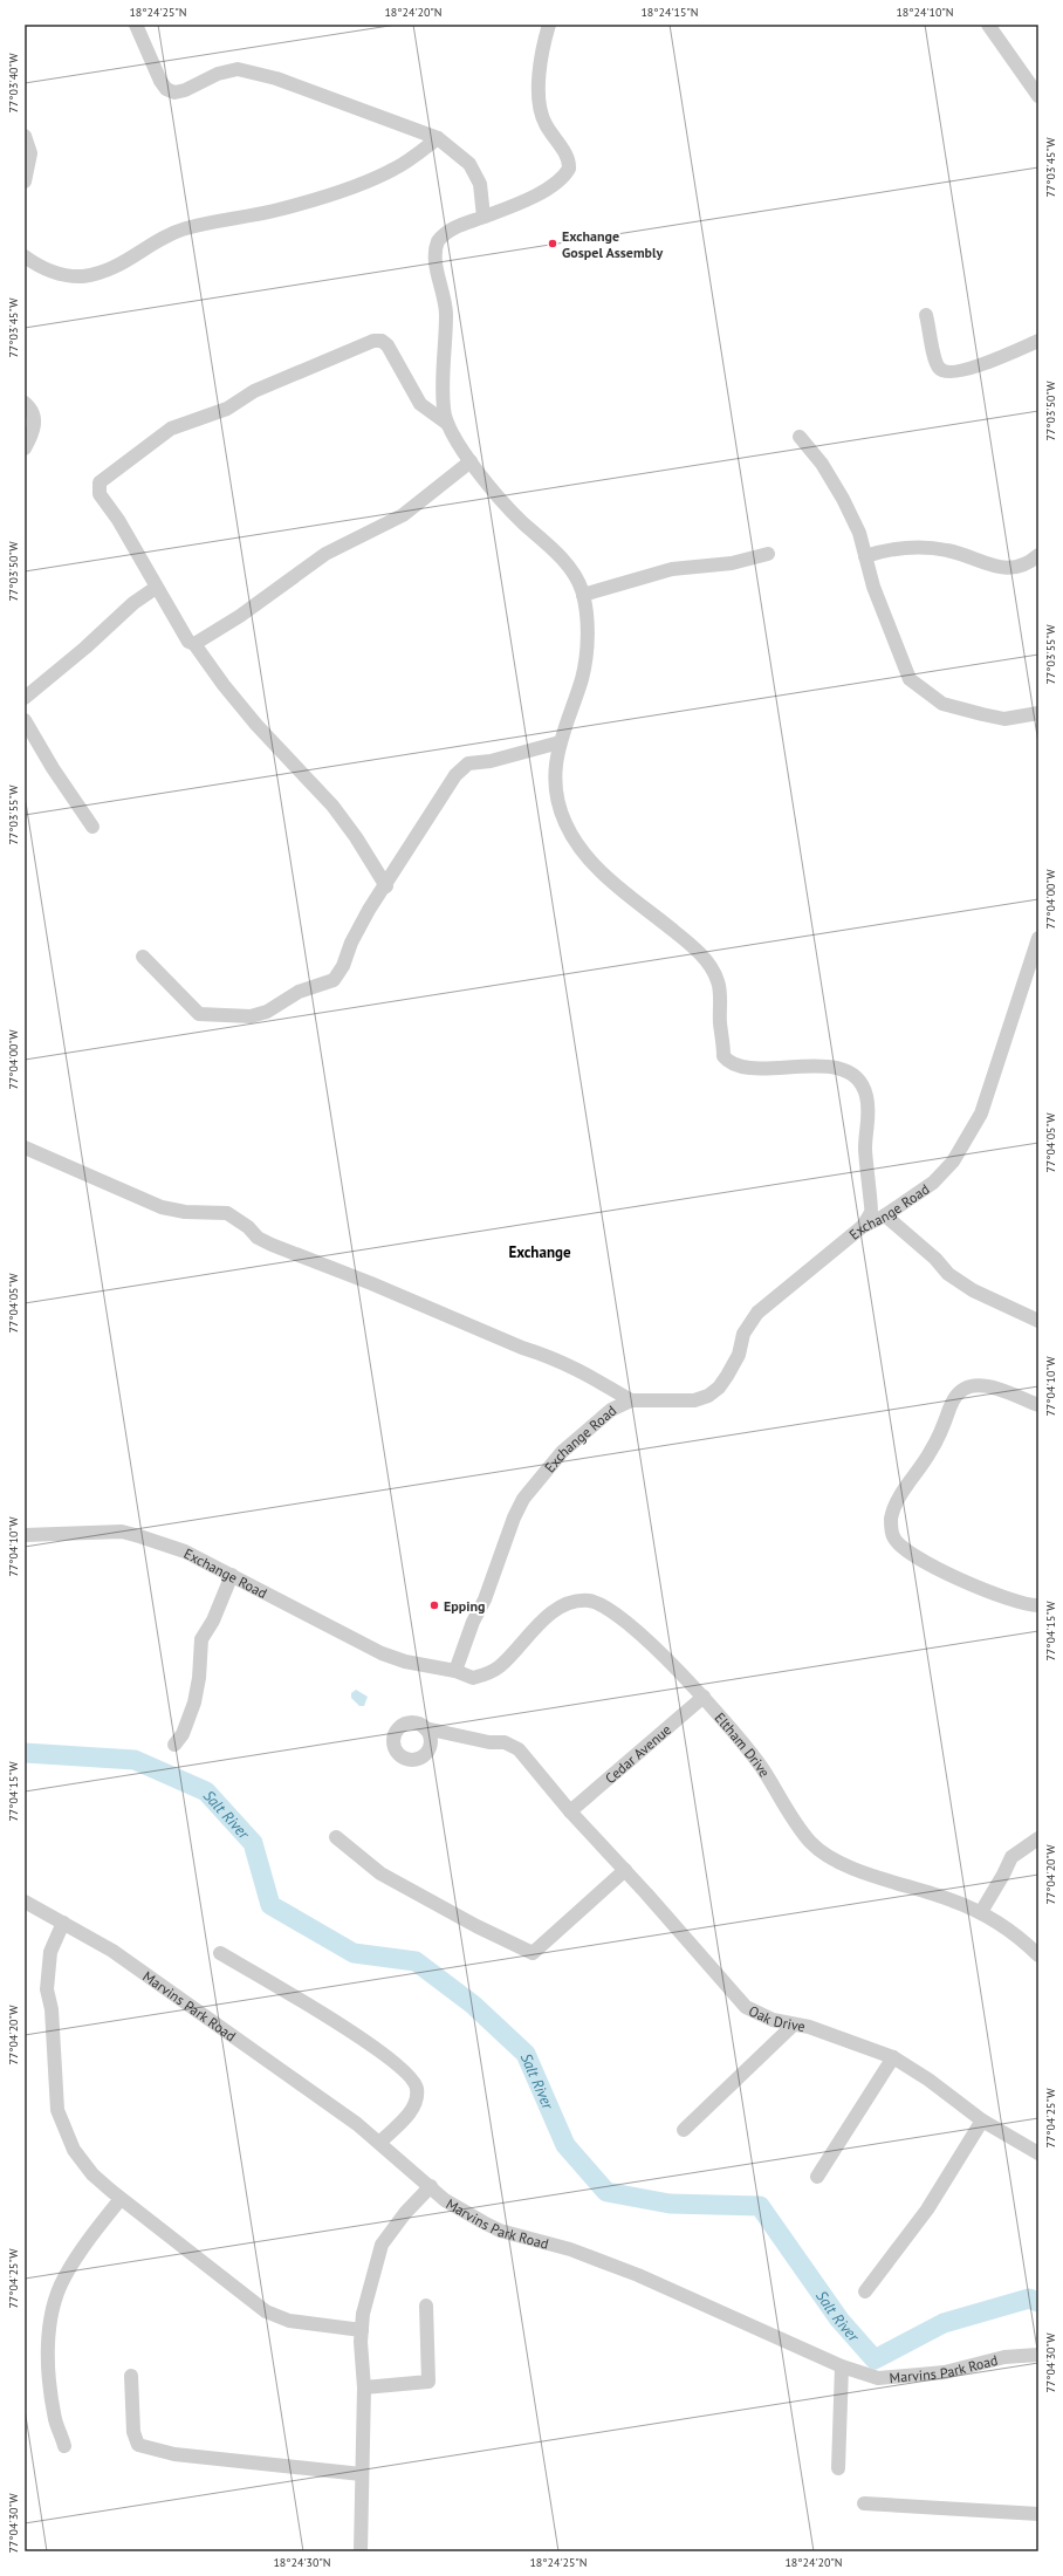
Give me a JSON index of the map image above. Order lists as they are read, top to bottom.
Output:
{
  "streets": {
    "street": [
      "Exchange Road",
      "Eltham Drive",
      "Cedar Avenue",
      "Marvins Park Road",
      "Oak Drive"
    ]
  },
  "crossings": [
    ["Exchange Road", "Eltham Drive"],
    ["Eltham Drive", "Cedar Avenue"],
    ["Cedar Avenue", "Oak Drive"]
  ],
  "districts": ["Exchange"],
  "water": ["Salt River"],
  "places": ["Exchange Gospel Assembly", "Epping"],
  "coordinates": [
    "18°24'25\"N",
    "18°24'20\"N",
    "18°24'15\"N",
    "18°24'10\"N",
    "77°03'40\"W",
    "77°03'45\"W",
    "77°03'50\"W",
    "77°03'55\"W",
    "77°04'00\"W",
    "77°04'05\"W",
    "77°04'10\"W",
    "77°04'15\"W",
    "77°04'20\"W",
    "77°04'25\"W",
    "77°04'30\"W",
    "18°24'30\"N"
  ]
}
